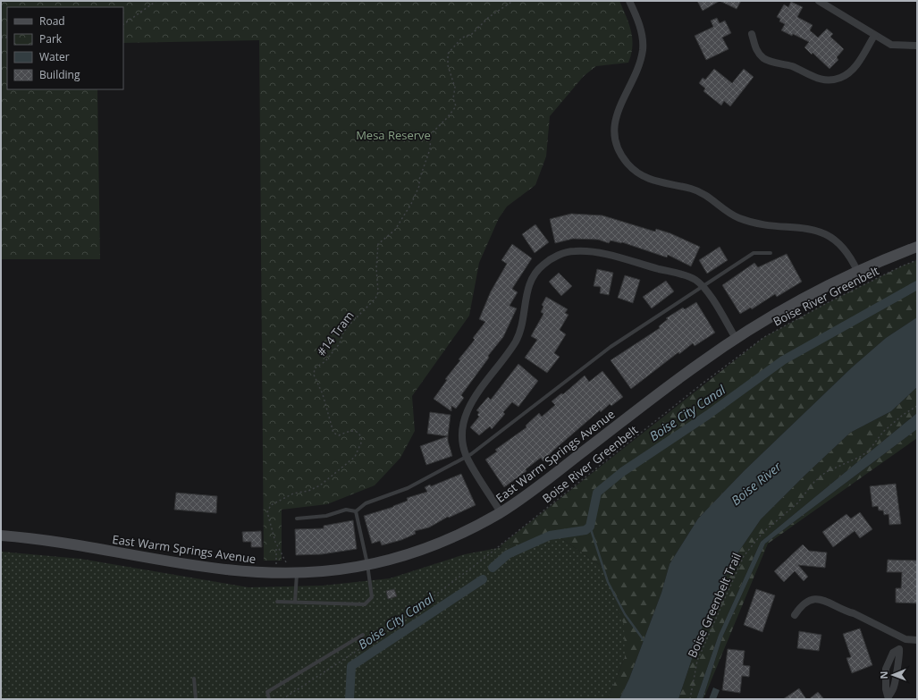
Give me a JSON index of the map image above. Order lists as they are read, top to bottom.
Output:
{
  "streets": {
    "street": ["East Warm Springs Avenue"],
    "path": ["Boise River Greenbelt", "#14 Tram", "Boise Greenbelt Trail"]
  },
  "crossings": [
    ["#14 Tram", "East Warm Springs Avenue"]
  ],
  "water": ["Boise City Canal", "Boise River"],
  "parks": ["Mesa Reserve"],
  "legend": [
    "Road",
    "Park",
    "Water",
    "Building"
  ],
  "north": "left"
}
